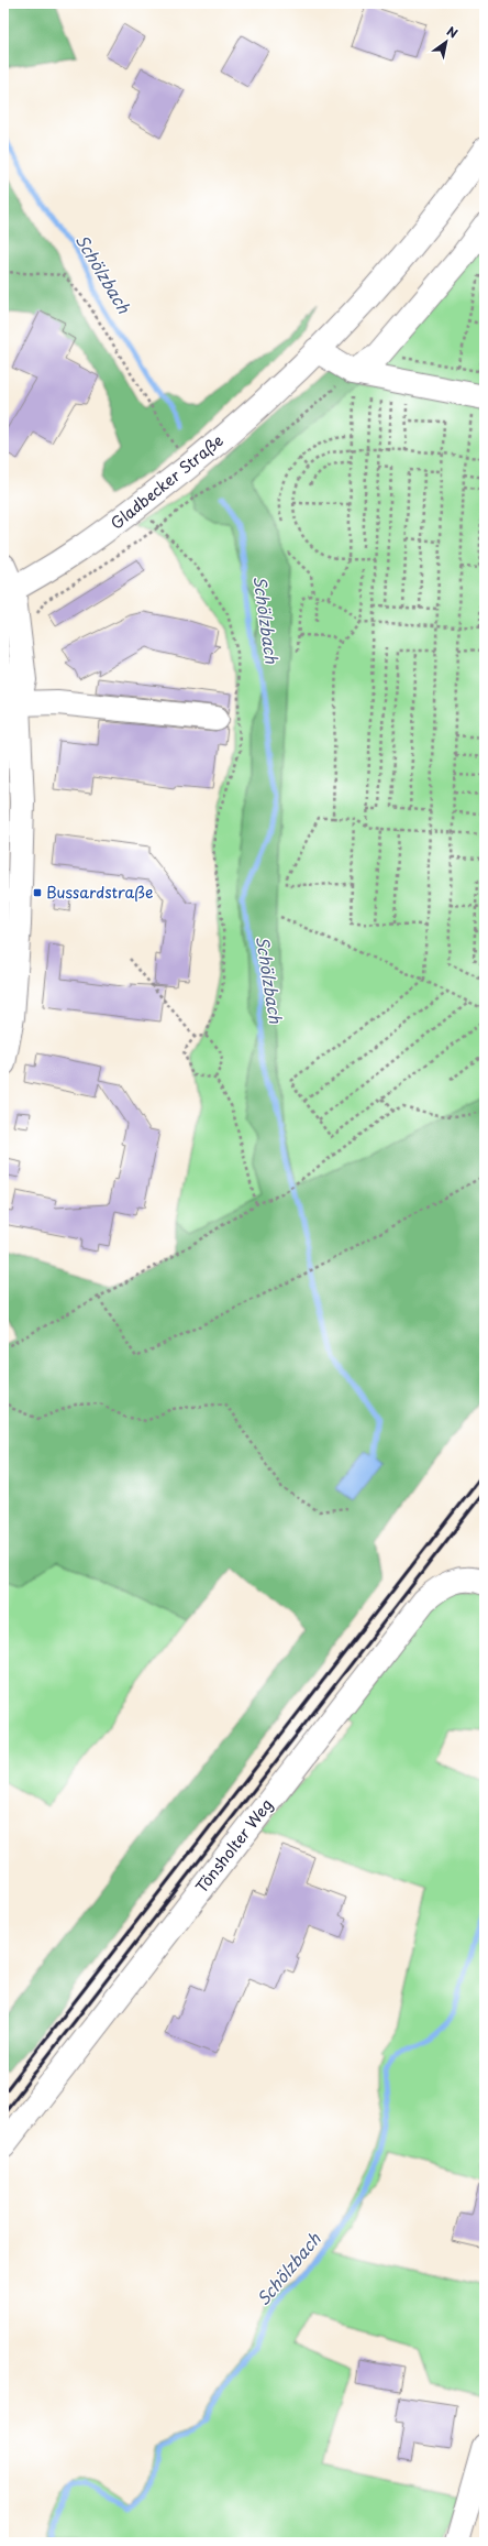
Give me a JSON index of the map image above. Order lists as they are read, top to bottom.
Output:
{
  "streets": {
    "street": ["Gladbecker Straße", "Tönsholter Weg"]
  },
  "water": ["Schölzbach"],
  "places": {
    "transit": ["Bussardstraße"]
  },
  "north": "top right"
}
